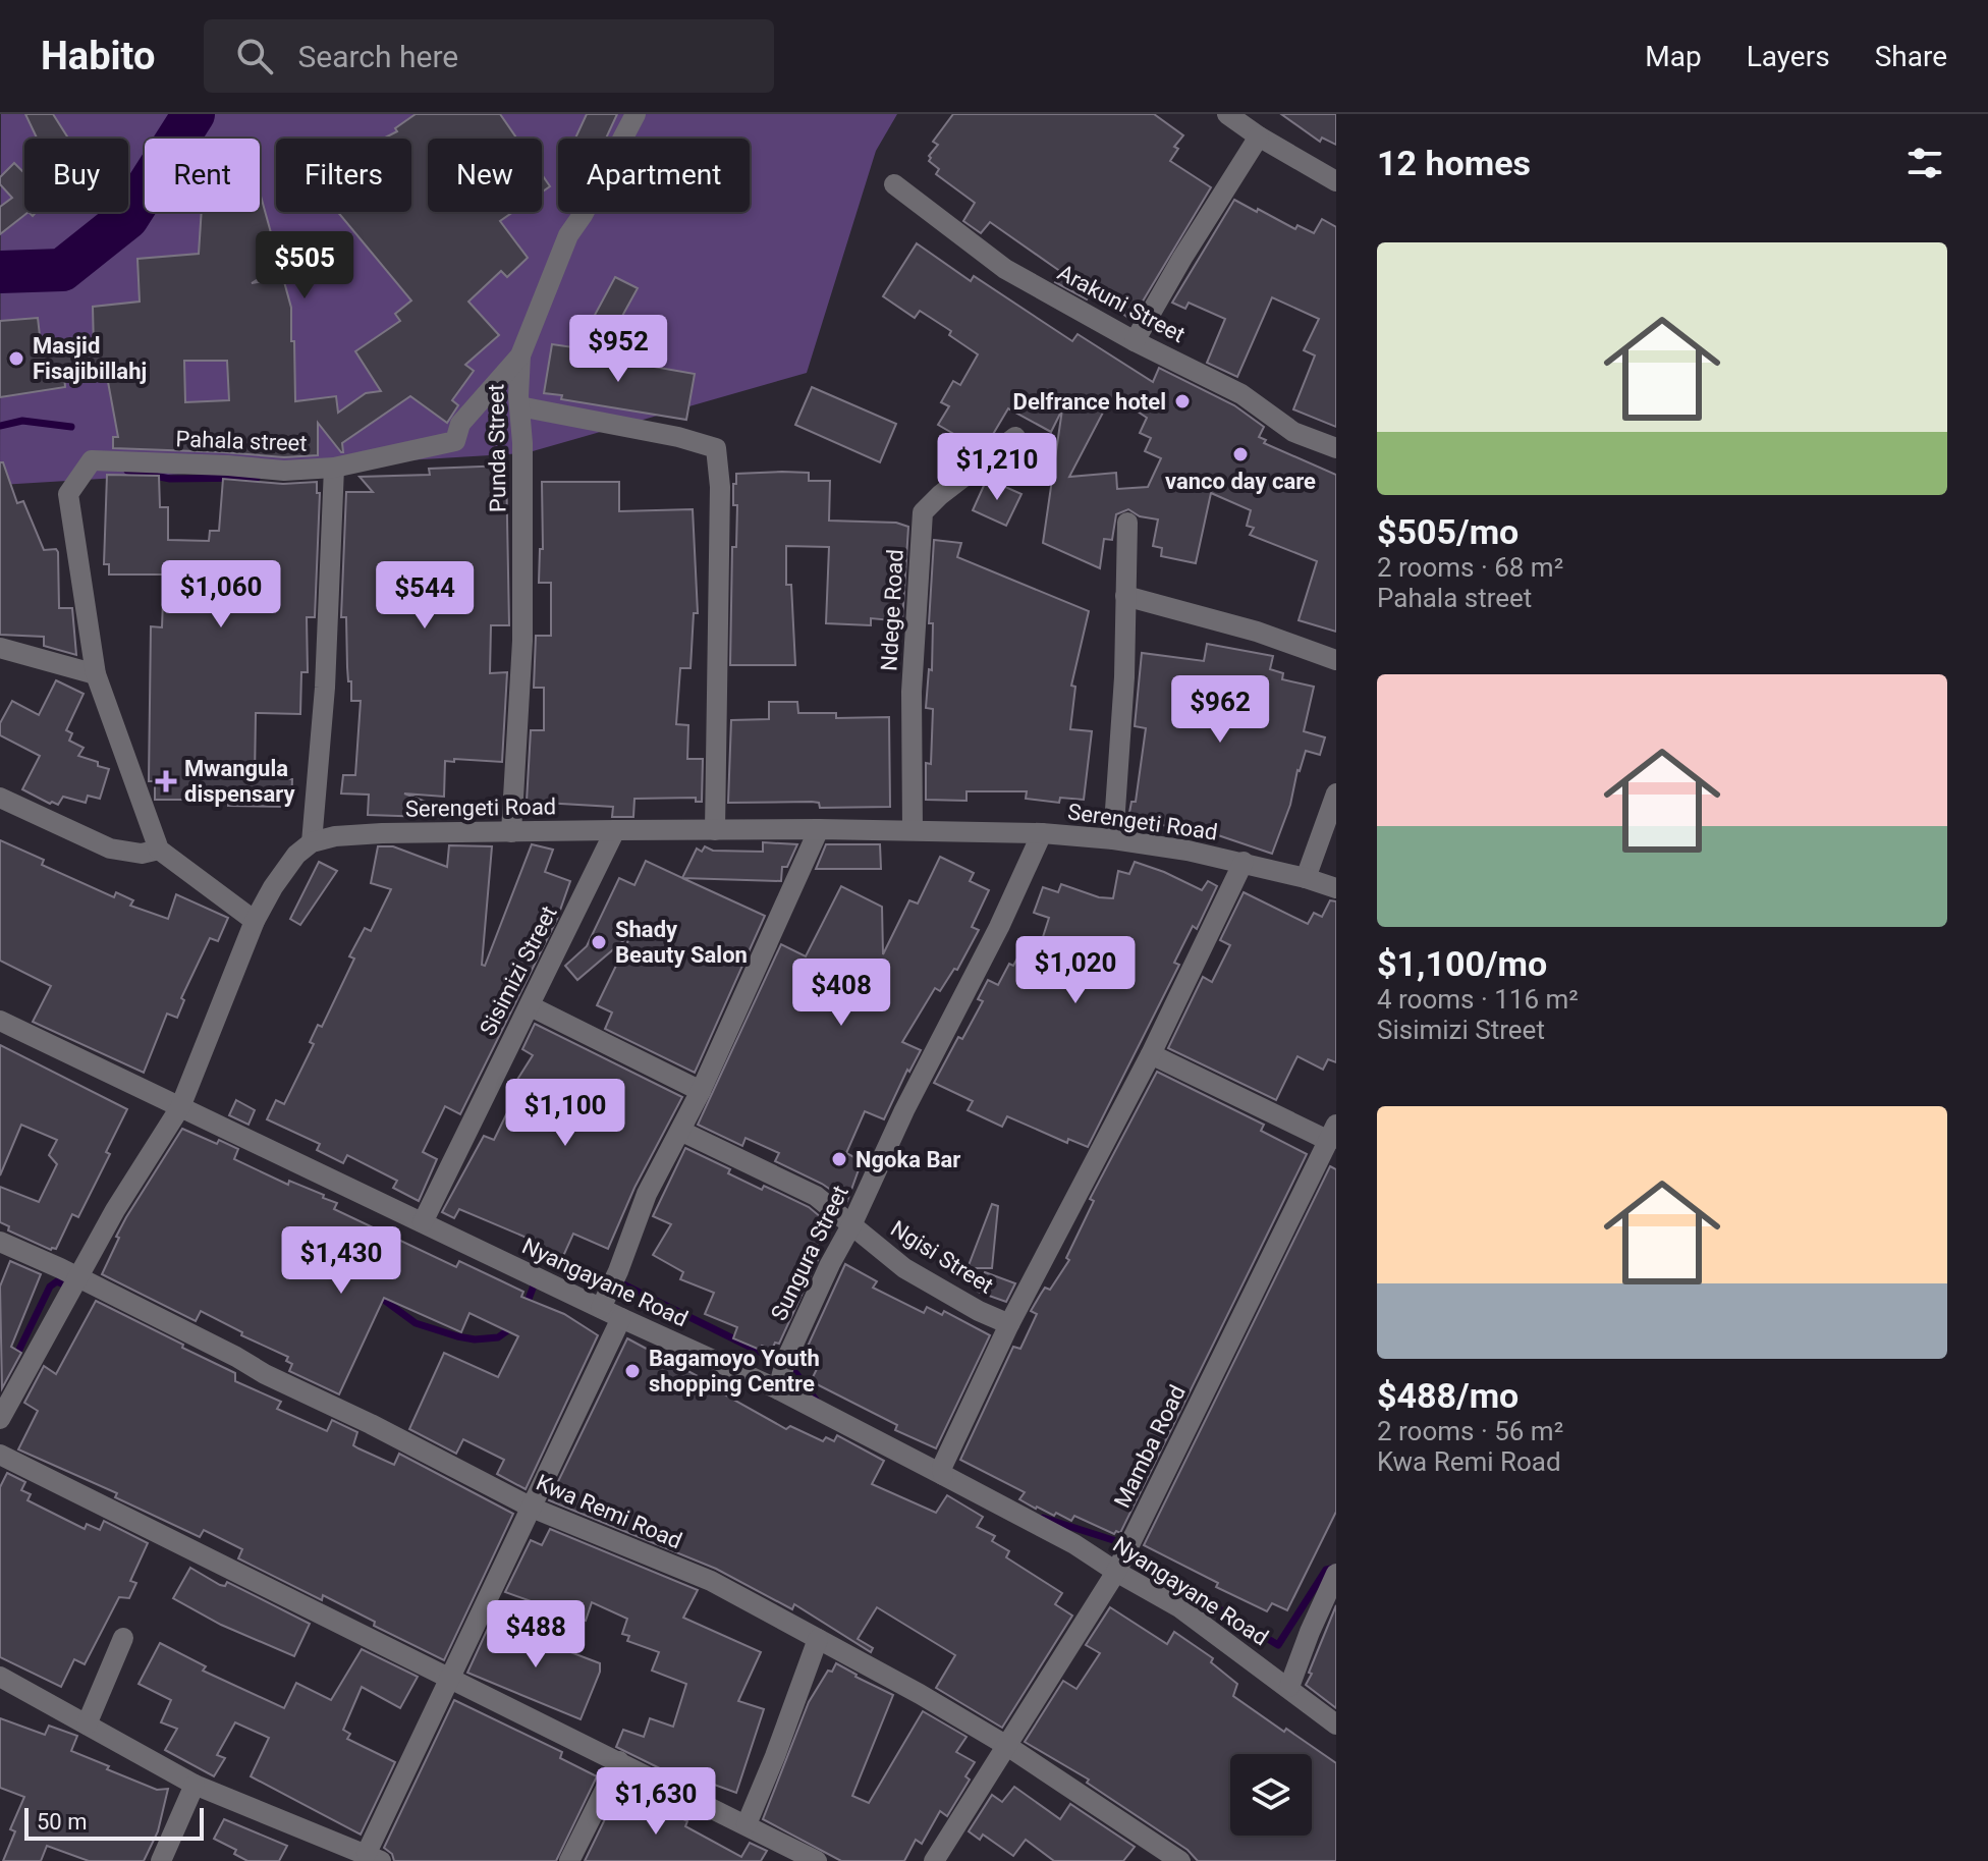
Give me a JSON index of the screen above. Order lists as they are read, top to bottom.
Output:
{
  "streets": {
    "street": [
      "Arakuni Street",
      "Pahala street",
      "Punda Street",
      "Ndege Road",
      "Serengeti Road",
      "Sisimizi Street",
      "Sungura Street",
      "Ngisi Street",
      "Nyangayane Road",
      "Mamba Road",
      "Kwa Remi Road"
    ]
  },
  "crossings": [
    ["Pahala street", "Punda Street"],
    ["Punda Street", "Serengeti Road"],
    ["Ndege Road", "Serengeti Road"],
    ["Serengeti Road", "Sisimizi Street"],
    ["Serengeti Road", "Sungura Street"],
    ["Sisimizi Street", "Nyangayane Road"],
    ["Sungura Street", "Ngisi Street"],
    ["Sungura Street", "Nyangayane Road"],
    ["Nyangayane Road", "Mamba Road"],
    ["Mamba Road", "Kwa Remi Road"]
  ],
  "places": {
    "other": [
      "Masjid Fisajibillahj",
      "Delfrance hotel",
      "vanco day care",
      "Shady Beauty Salon",
      "Ngoka Bar",
      "Bagamoyo Youth shopping Centre"
    ],
    "health": ["Mwangula dispensary"]
  },
  "scale_bar": "50 m",
  "page": {
    "header": "Habito",
    "search": "Search here",
    "nav": ["Map", "Layers", "Share"],
    "heading": "12 homes",
    "chip": [
      "Buy",
      "Rent",
      "Filters",
      "New",
      "Apartment"
    ],
    "list": [
      {
        "name": "$505/mo",
        "note": "2 rooms · 68 m² · Pahala street"
      },
      {
        "name": "$1,100/mo",
        "note": "4 rooms · 116 m² · Sisimizi Street"
      },
      {
        "name": "$488/mo",
        "note": "2 rooms · 56 m² · Kwa Remi Road"
      }
    ],
    "price": [
      "$505",
      "$952",
      "$1,210",
      "$1,060",
      "$544",
      "$962",
      "$1,020",
      "$408",
      "$1,100",
      "$1,430",
      "$488",
      "$1,630"
    ],
    "scale": "50 m"
  }
}
